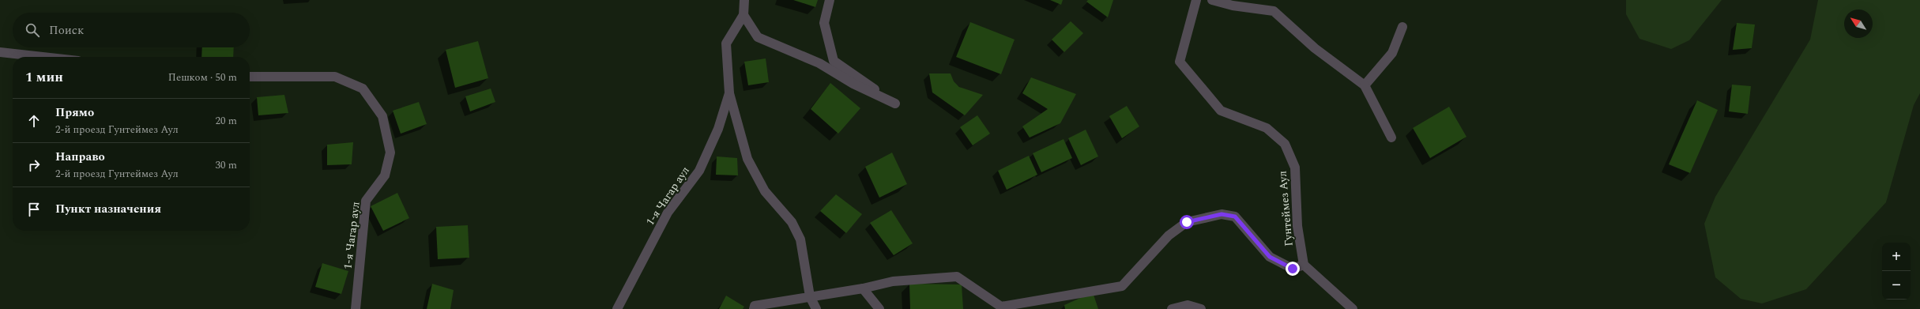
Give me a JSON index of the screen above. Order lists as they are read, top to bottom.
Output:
{
  "streets": {
    "street": ["1-я Чагар аул", "Гунтеймез Аул"]
  },
  "north": "top left",
  "page": {
    "search": "Поиск",
    "heading": ["1 мин", "Пешком · 50 m"],
    "list": [
      ["Прямо", "2-й проезд Гунтеймез Аул", "20 m"],
      ["Направо", "2-й проезд Гунтеймез Аул", "30 m"],
      "Пункт назначения"
    ],
    "map_buttons": ["+", "−"]
  }
}
